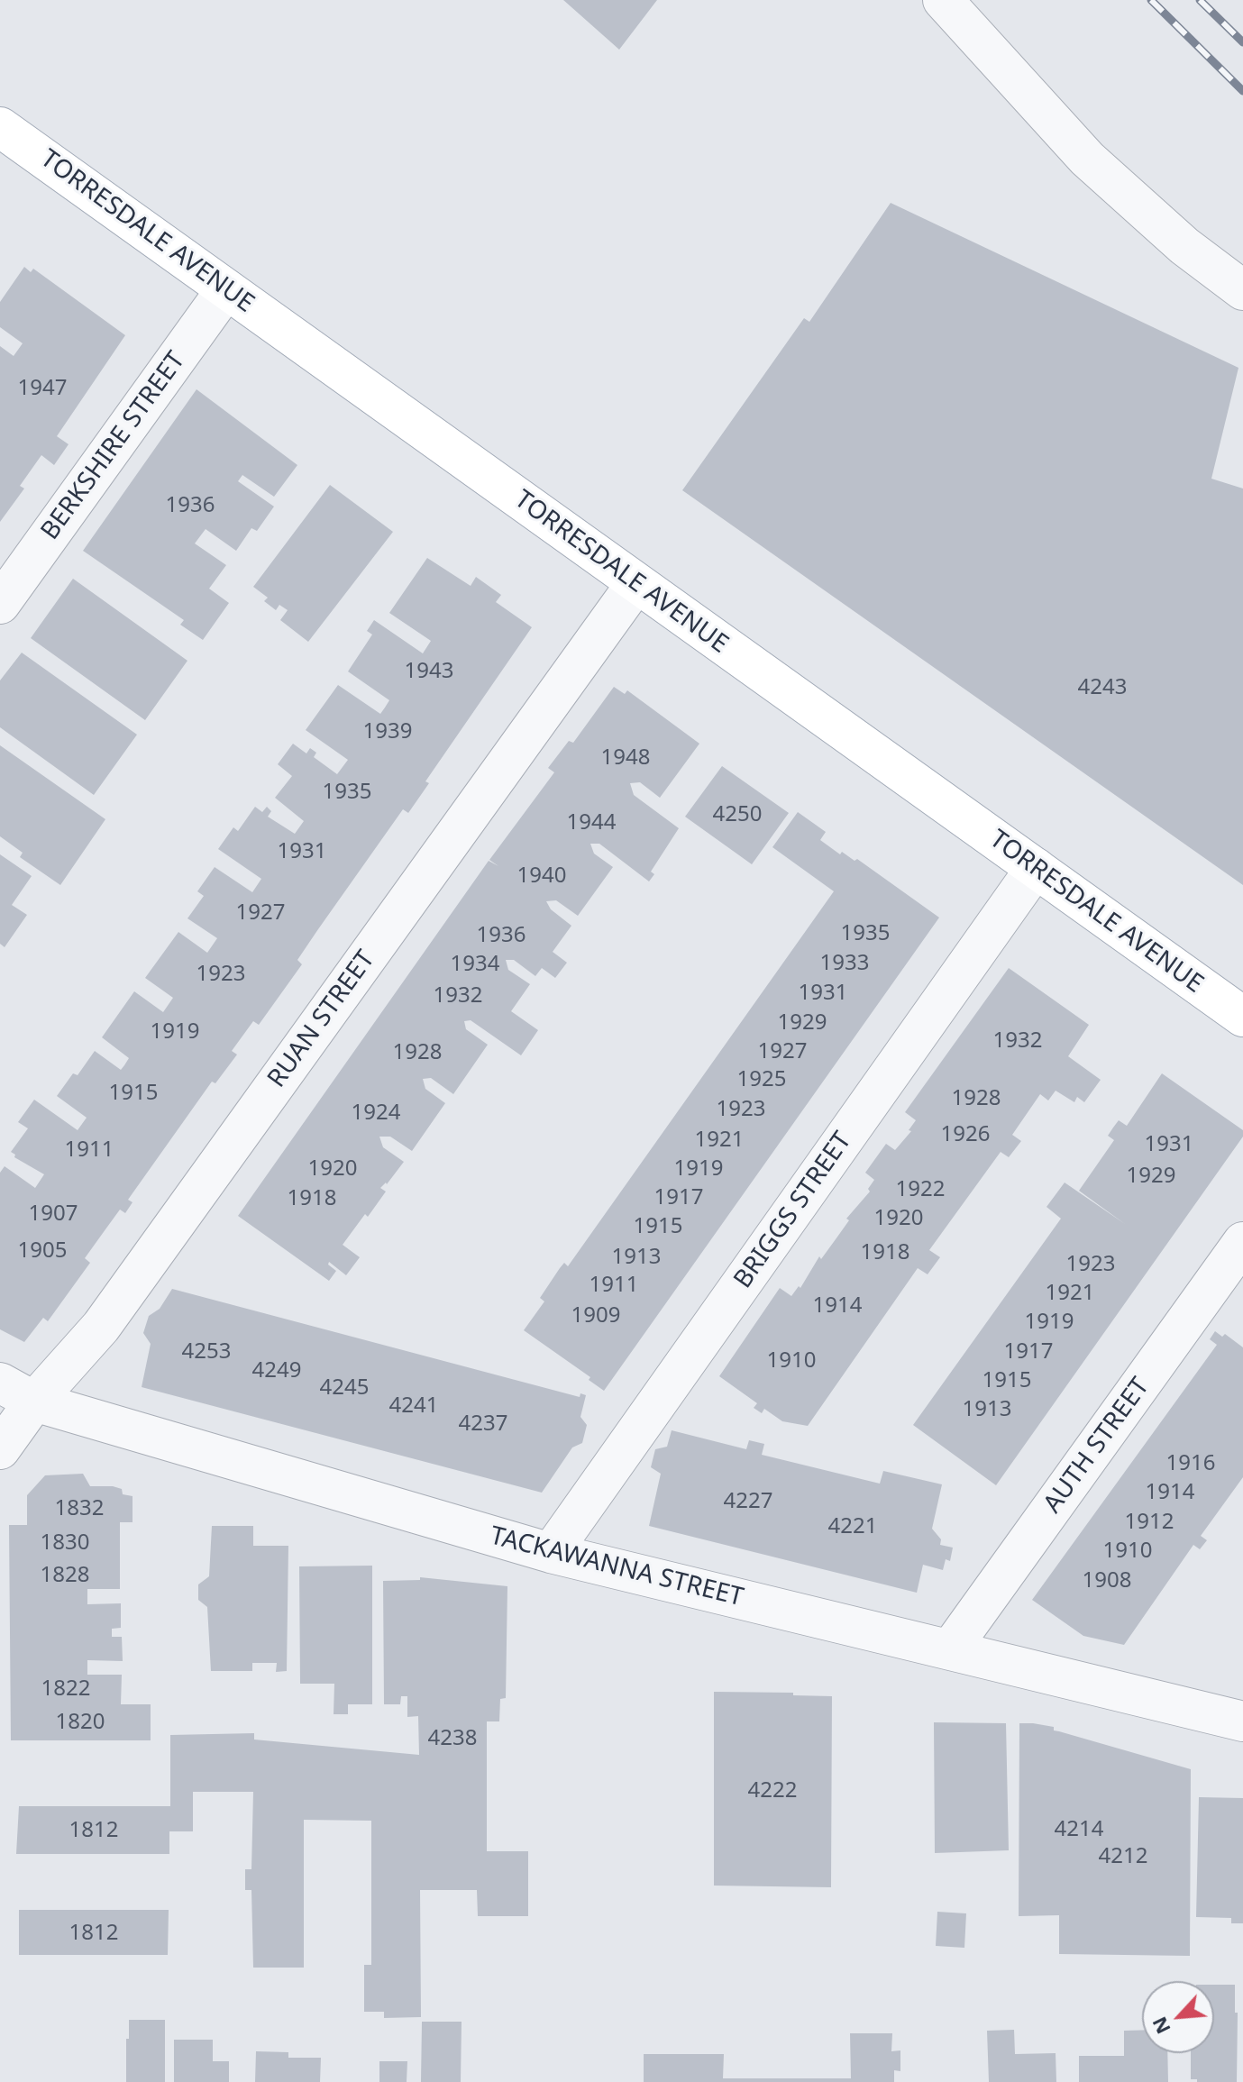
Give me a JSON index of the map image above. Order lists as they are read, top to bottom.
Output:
{
  "streets": {
    "main road": ["TORRESDALE AVENUE"],
    "street": [
      "BERKSHIRE STREET",
      "RUAN STREET",
      "BRIGGS STREET",
      "AUTH STREET",
      "TACKAWANNA STREET"
    ]
  },
  "crossings": [
    ["TORRESDALE AVENUE", "BERKSHIRE STREET"],
    ["TORRESDALE AVENUE", "RUAN STREET"],
    ["TORRESDALE AVENUE", "BRIGGS STREET"],
    ["RUAN STREET", "TACKAWANNA STREET"],
    ["BRIGGS STREET", "TACKAWANNA STREET"],
    ["AUTH STREET", "TACKAWANNA STREET"]
  ],
  "house_numbers": [
    "1947",
    "1936",
    "1943",
    "4243",
    "1939",
    "1948",
    "1935",
    "4250",
    "1944",
    "1931",
    "1940",
    "1927",
    "1935",
    "1936",
    "1933",
    "1934",
    "1923",
    "1931",
    "1932",
    "1929",
    "1919",
    "1932",
    "1927",
    "1928",
    "1925",
    "1915",
    "1928",
    "1923",
    "1924",
    "1926",
    "1921",
    "1931",
    "1911",
    "1920",
    "1919",
    "1929",
    "1922",
    "1917",
    "1918",
    "1907",
    "1920",
    "1915",
    "1905",
    "1918",
    "1913",
    "1923",
    "1911",
    "1921",
    "1914",
    "1909",
    "1919",
    "4253",
    "1917",
    "1910",
    "4249",
    "1915",
    "4245",
    "4241",
    "1913",
    "4237",
    "1916",
    "1914",
    "4227",
    "1832",
    "1912",
    "4221",
    "1830",
    "1910",
    "1828",
    "1908",
    "1822",
    "1820",
    "4238",
    "4222",
    "4214",
    "1812",
    "4212",
    "1812"
  ],
  "north": "bottom left"
}
